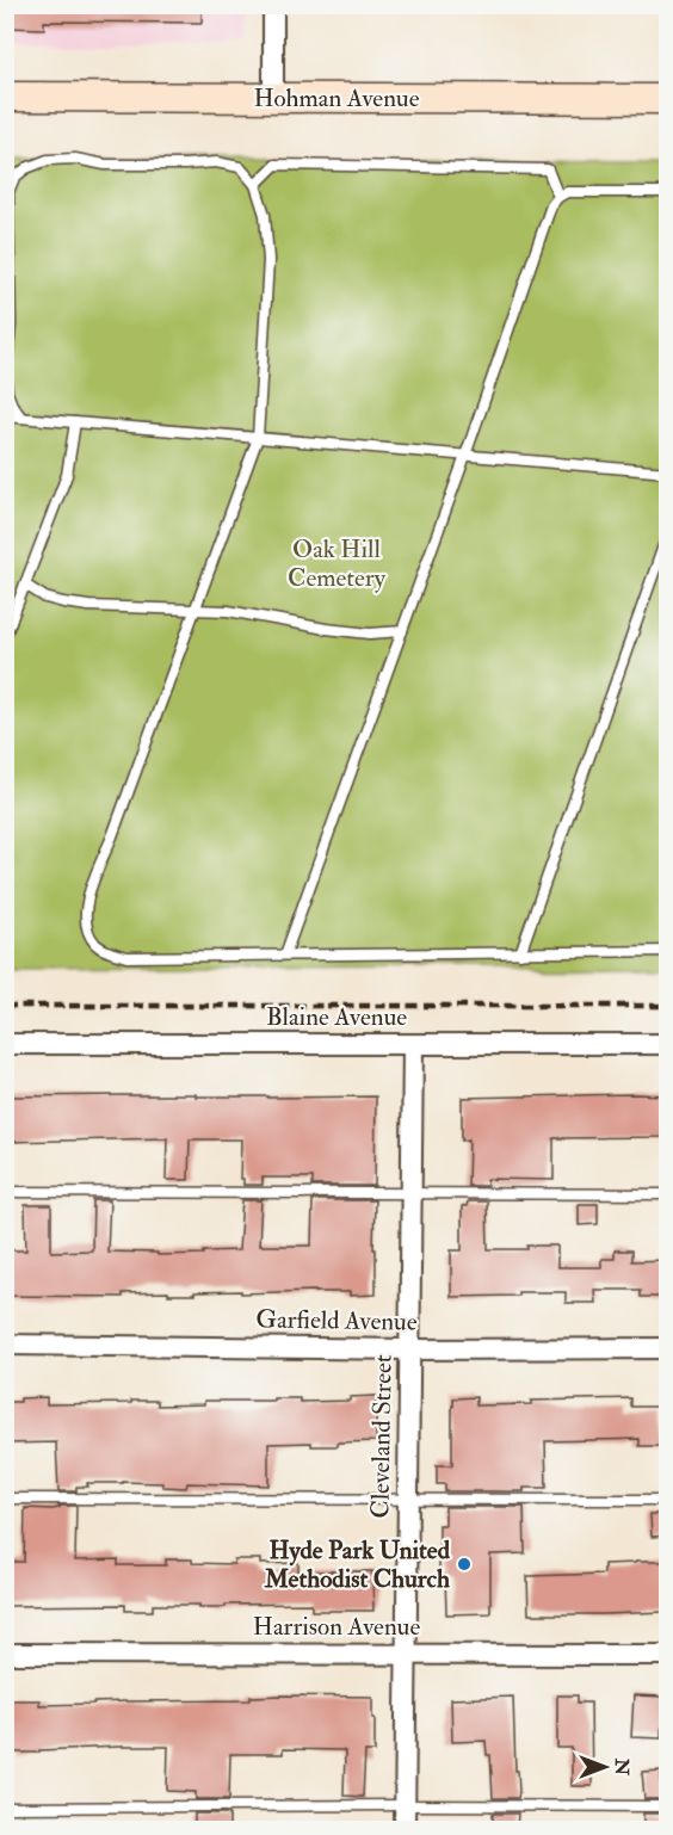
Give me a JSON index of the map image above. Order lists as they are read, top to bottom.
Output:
{
  "streets": {
    "main road": ["Hohman Avenue"],
    "street": [
      "Blaine Avenue",
      "Garfield Avenue",
      "Cleveland Street",
      "Harrison Avenue"
    ]
  },
  "crossings": [
    ["Blaine Avenue", "Cleveland Street"],
    ["Garfield Avenue", "Cleveland Street"],
    ["Cleveland Street", "Harrison Avenue"]
  ],
  "parks": ["Oak Hill Cemetery"],
  "places": ["Hyde Park United Methodist Church"],
  "north": "right"
}
